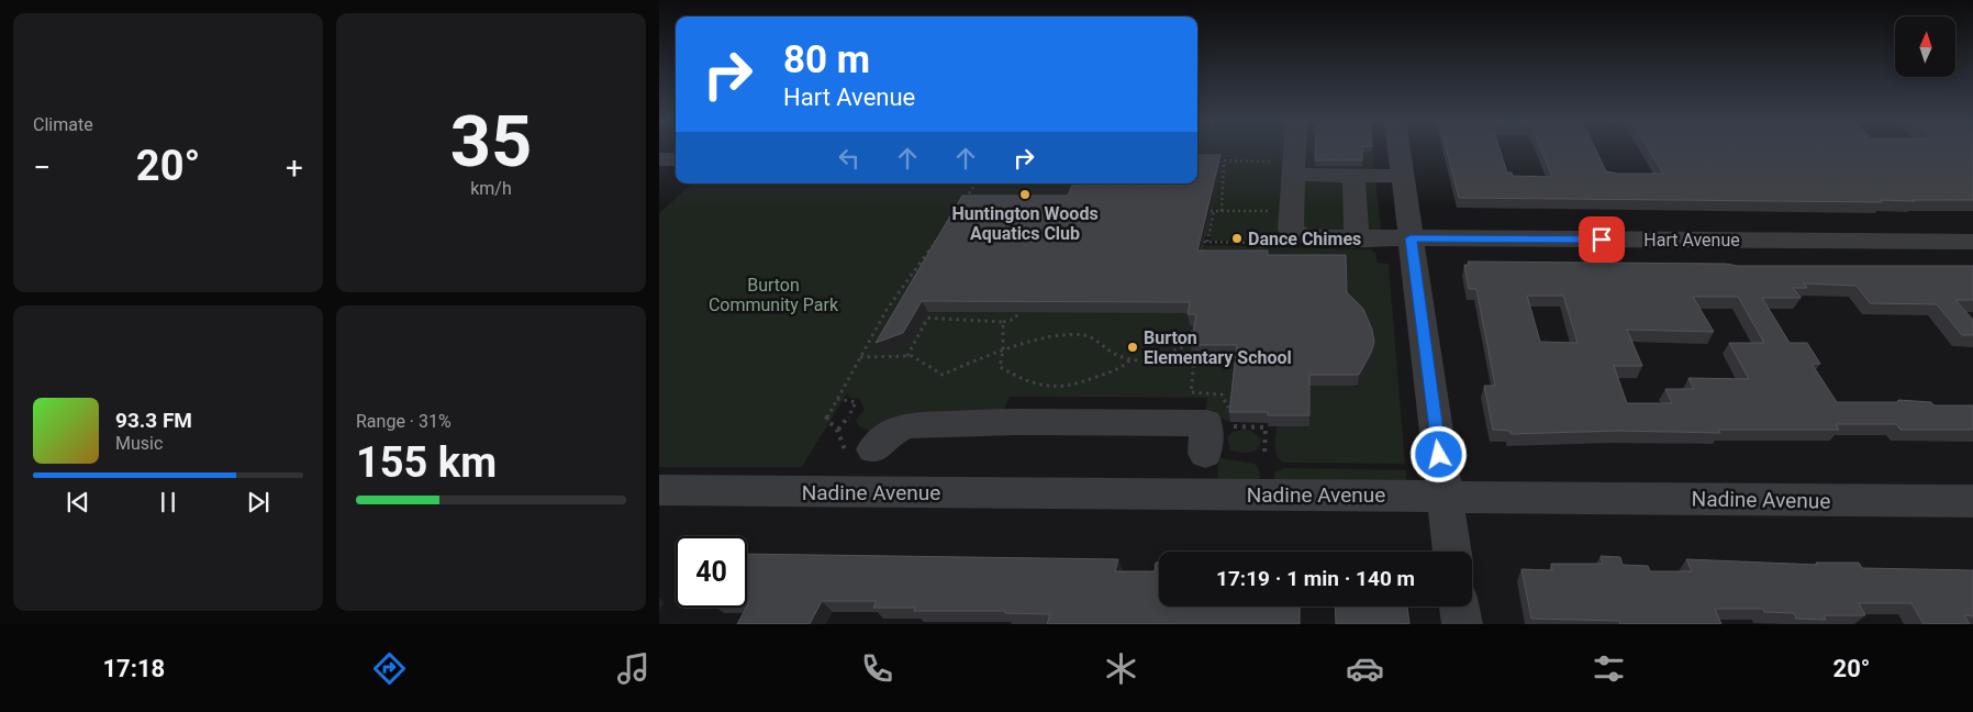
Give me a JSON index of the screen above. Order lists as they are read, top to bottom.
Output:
{
  "streets": {
    "street": ["Hart Avenue", "Nadine Avenue"]
  },
  "parks": ["Burton Community Park"],
  "places": ["Huntington Woods Aquatics Club", "Dance Chimes", "Burton Elementary School"],
  "north": "top",
  "page": {
    "tile": [
      "Climate",
      ["35", "km/h"],
      ["Range · 31%", "155 km"]
    ],
    "turn": ["80 m", "Hart Avenue"],
    "heat": ["−", "20°", "+"],
    "song": ["93.3 FM", "Music"],
    "limit": "40",
    "trip": "17:19 · 1 min · 140 m",
    "tabs": ["17:18", "20°"]
  }
}
